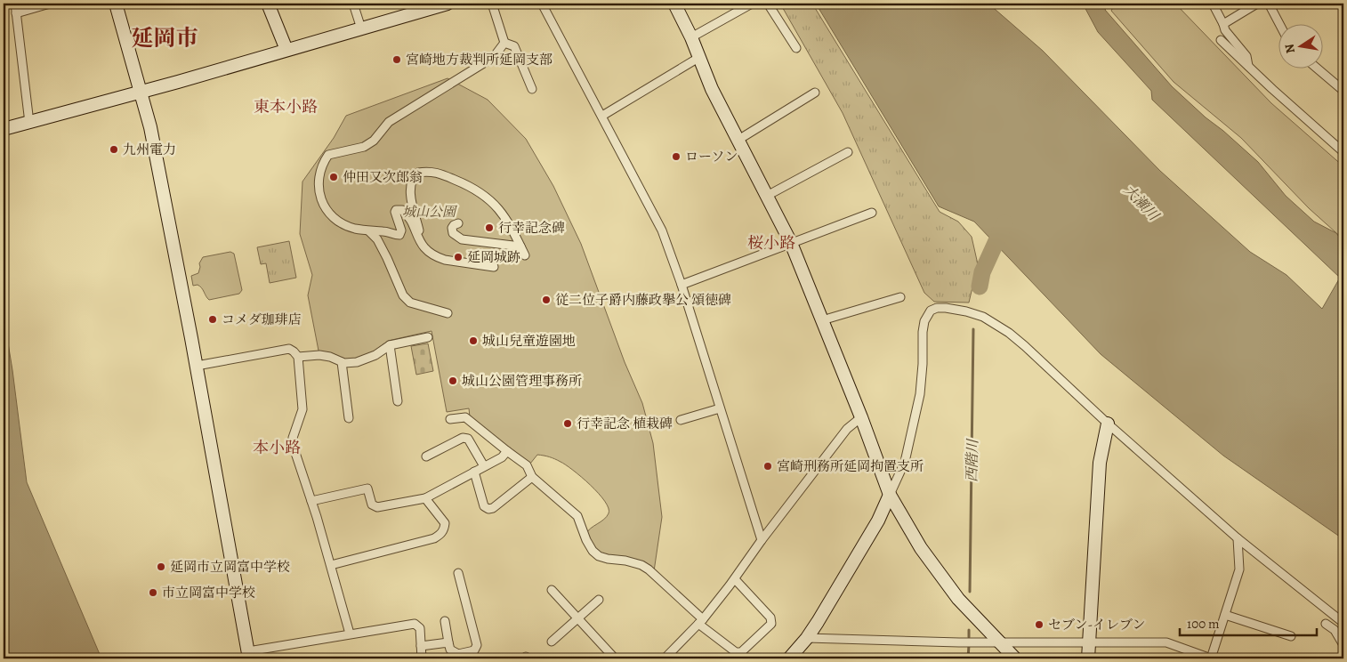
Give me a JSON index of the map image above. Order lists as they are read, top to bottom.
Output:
{
  "districts": [
    "延岡市",
    "東本小路",
    "桜小路",
    "本小路"
  ],
  "water": ["大瀬川", "西階川"],
  "parks": ["城山公園"],
  "places": [
    "宮崎地方裁判所延岡支部",
    "九州電力",
    "ローソン",
    "仲田又次郎翁",
    "行幸記念碑",
    "延岡城跡",
    "従二位子爵内藤政擧公 頌徳碑",
    "コメダ珈琲店",
    "城山兒童遊園地",
    "城山公園管理事務所",
    "行幸記念 植栽碑",
    "宮崎刑務所延岡拘置支所",
    "延岡市立岡富中学校",
    "市立岡富中学校",
    "セブン-イレブン"
  ],
  "scale_bar": "100 m",
  "north": "left"
}
